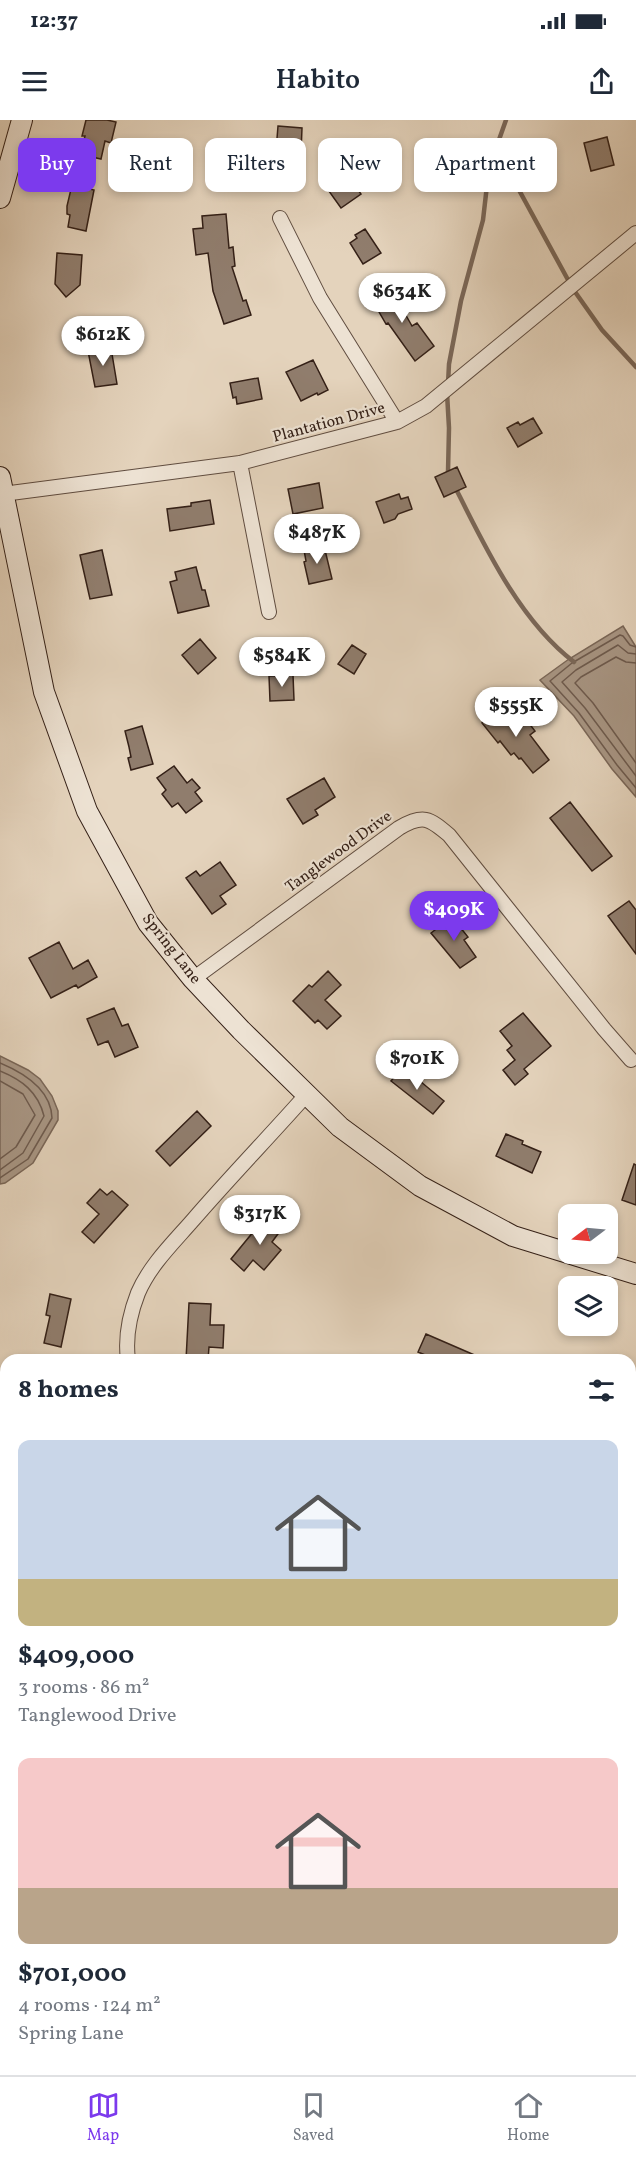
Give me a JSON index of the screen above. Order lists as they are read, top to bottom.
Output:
{
  "streets": {
    "street": ["Plantation Drive", "Tanglewood Drive", "Spring Lane"]
  },
  "crossings": [
    ["Plantation Drive", "Spring Lane"],
    ["Tanglewood Drive", "Spring Lane"]
  ],
  "north": "left",
  "page": {
    "status": "12:37",
    "header": "Habito",
    "chip": [
      "Buy",
      "Rent",
      "Filters",
      "New",
      "Apartment"
    ],
    "price": [
      "$634K",
      "$612K",
      "$487K",
      "$584K",
      "$555K",
      "$409K",
      "$701K",
      "$317K"
    ],
    "heading": "8 homes",
    "list": [
      {
        "name": "$409,000",
        "note": "3 rooms · 86 m² · Tanglewood Drive"
      },
      {
        "name": "$701,000",
        "note": "4 rooms · 124 m² · Spring Lane"
      }
    ],
    "tabs": ["Map", "Saved", "Home"]
  }
}
